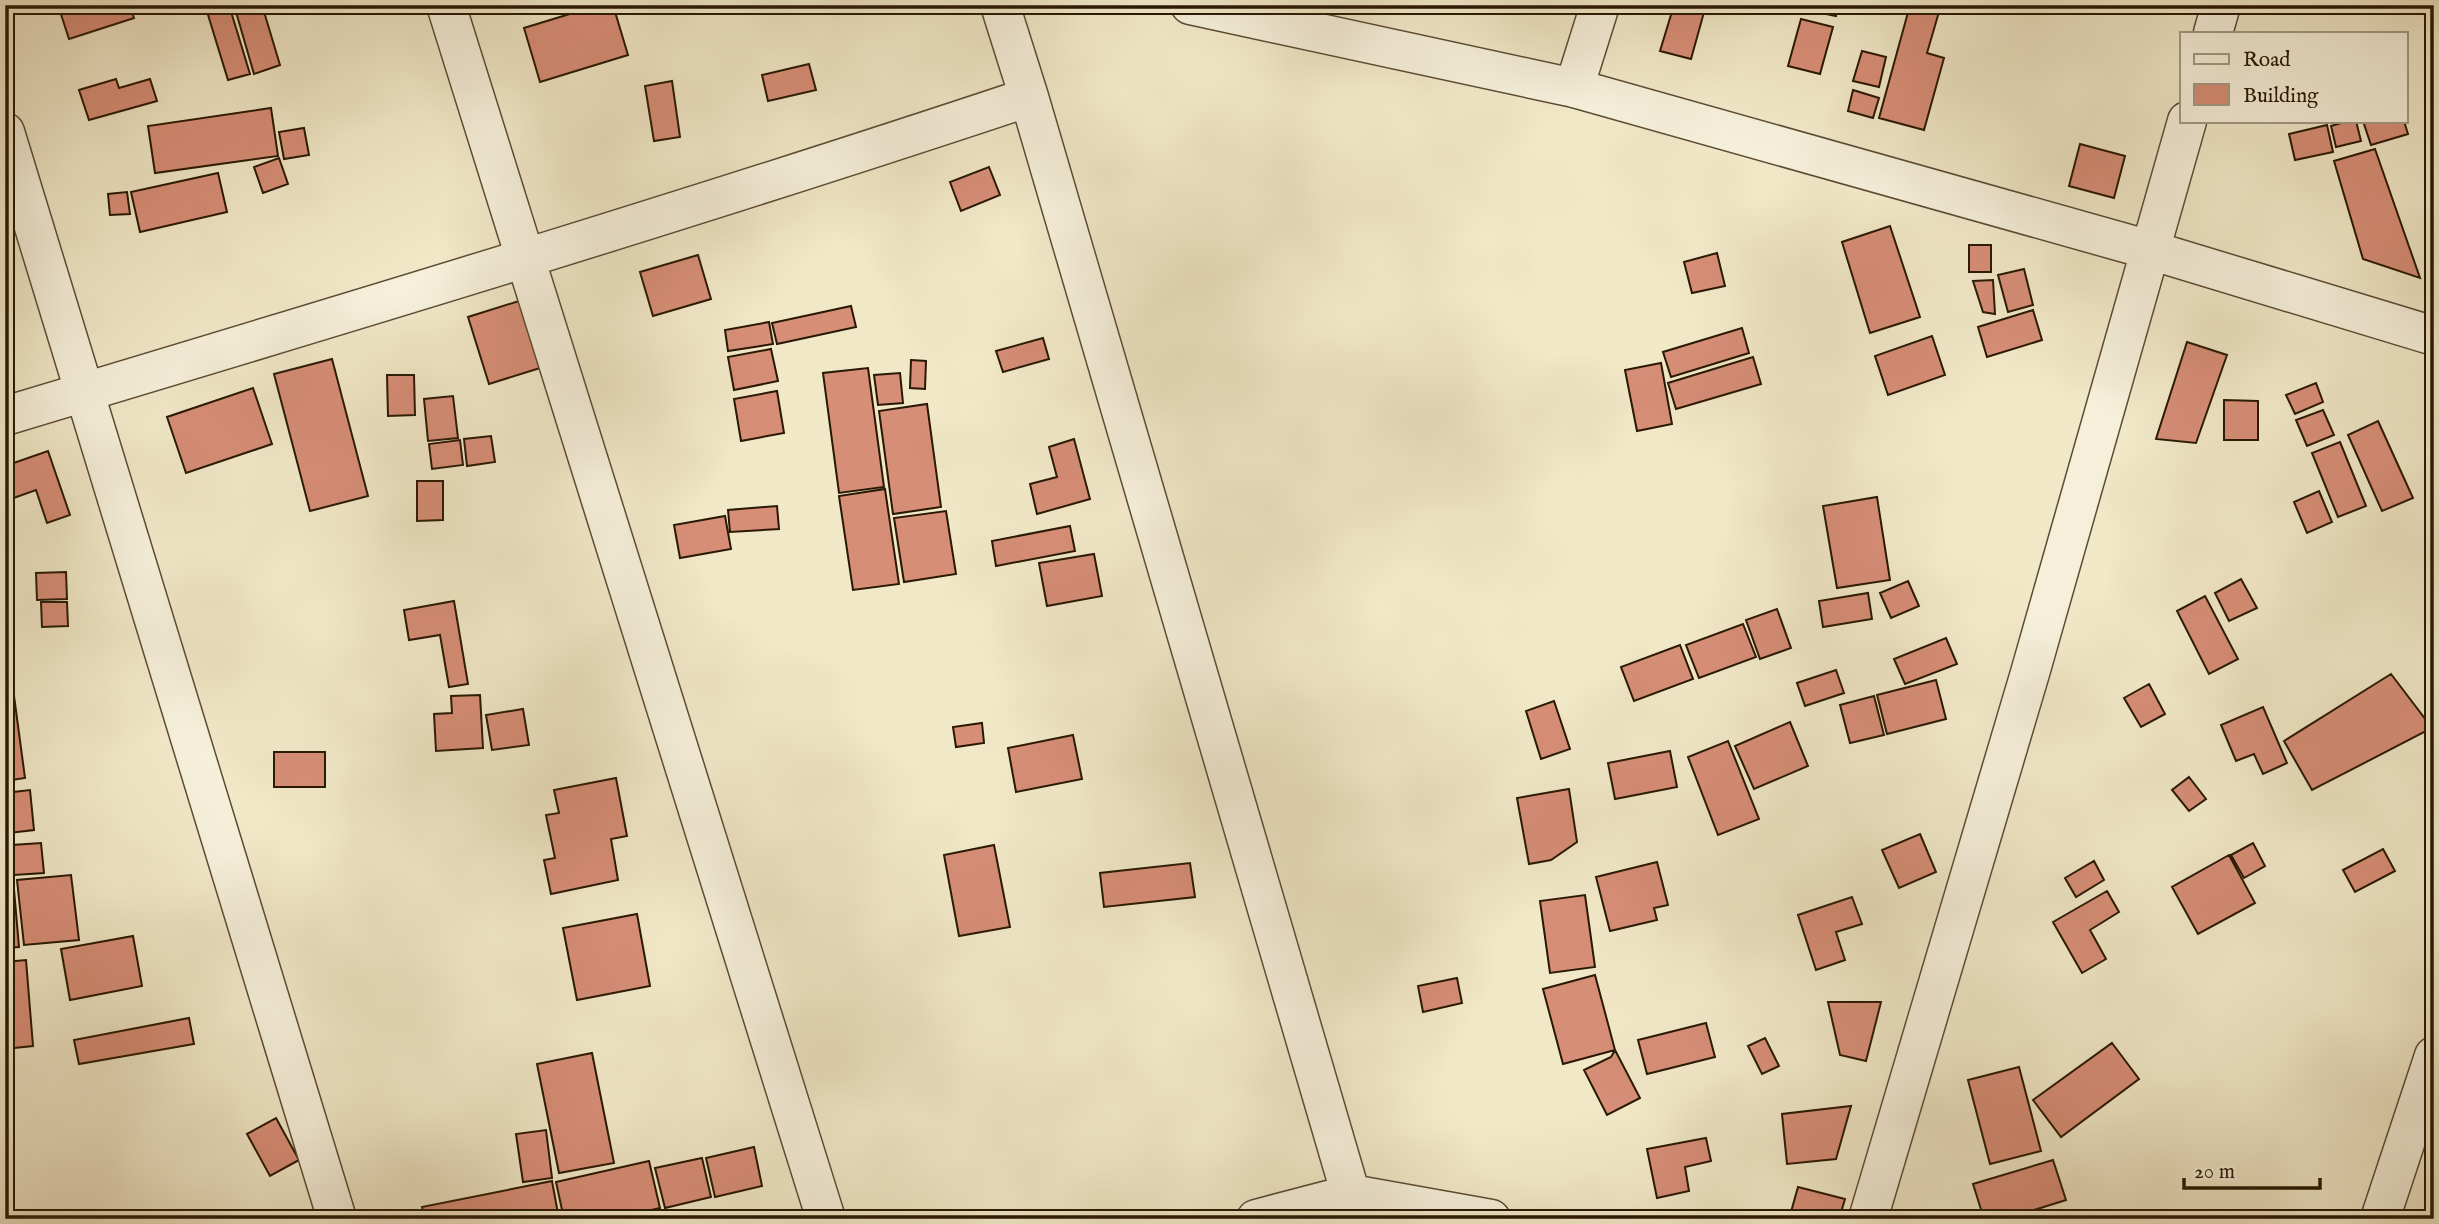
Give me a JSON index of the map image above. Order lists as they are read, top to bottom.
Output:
{
  "legend": ["Road", "Building"],
  "scale_bar": "20 m"
}
